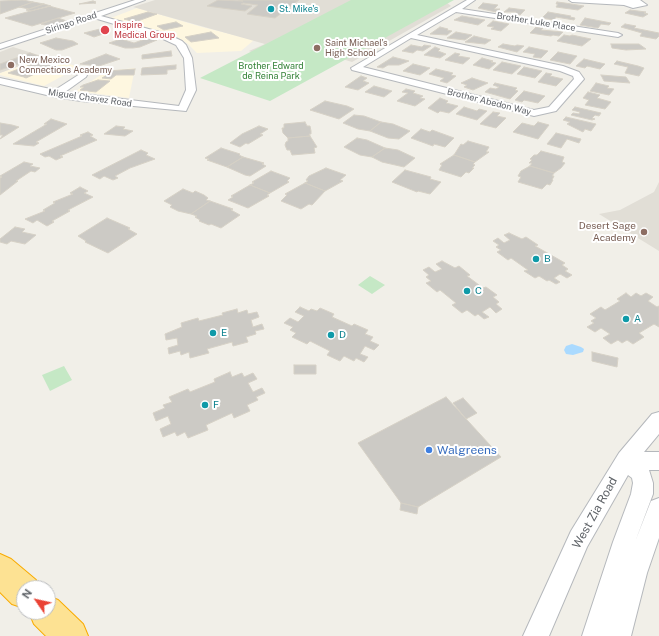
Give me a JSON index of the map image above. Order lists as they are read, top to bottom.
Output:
{
  "streets": {
    "street": [
      "Brother Luke Place",
      "Siringo Road",
      "Miguel Chavez Road",
      "Brother Abedon Way",
      "West Zia Road"
    ]
  },
  "crossings": [
    ["Siringo Road", "Miguel Chavez Road"]
  ],
  "parks": ["Brother Edward de Reina Park"],
  "places": [
    "St. Mike's",
    "Inspire Medical Group",
    "Saint Michael's High School",
    "New Mexico Connections Academy",
    "Desert Sage Academy",
    "B",
    "C",
    "A",
    "E",
    "D",
    "F",
    "Walgreens"
  ],
  "north": "top left"
}
